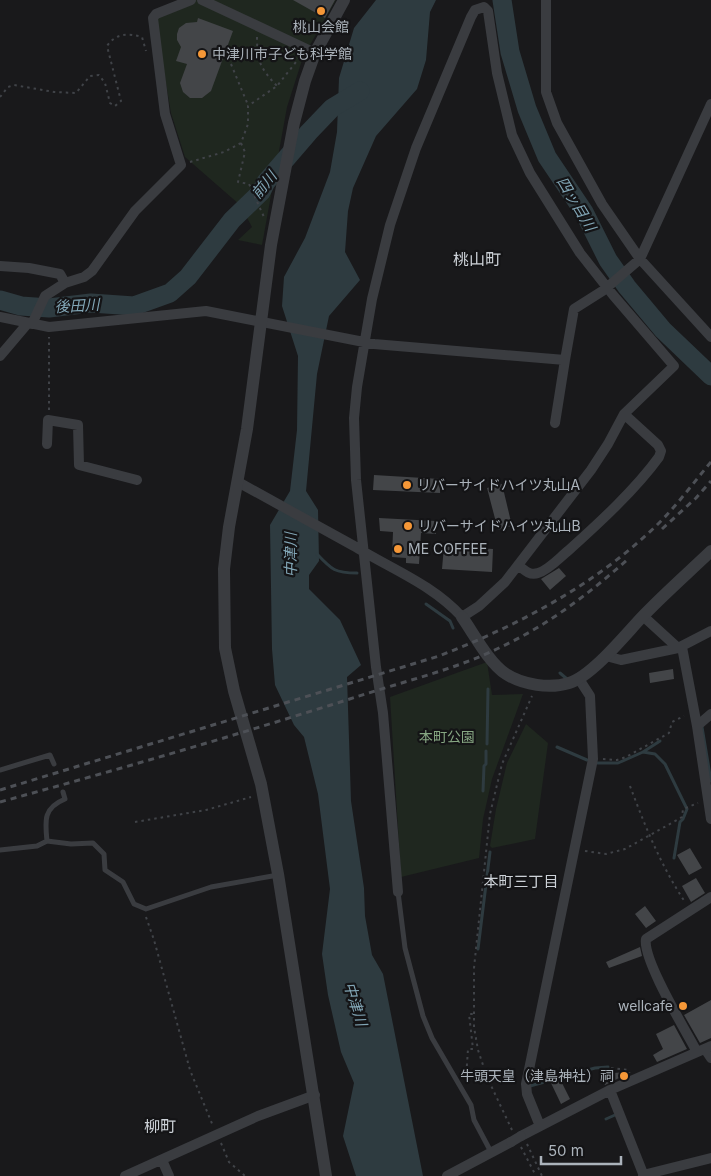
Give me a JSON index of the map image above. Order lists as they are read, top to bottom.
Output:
{
  "districts": ["桃山町", "本町三丁目", "柳町"],
  "water": [
    "前川",
    "四ッ目川",
    "後田川",
    "中津川"
  ],
  "parks": ["本町公園"],
  "places": [
    "桃山会館",
    "中津川市子ども科学館",
    "リバーサイドハイツ丸山A",
    "リバーサイドハイツ丸山B",
    "ME COFFEE",
    "wellcafe",
    "牛頭天皇（津島神社）祠"
  ],
  "scale_bar": "50 m"
}
